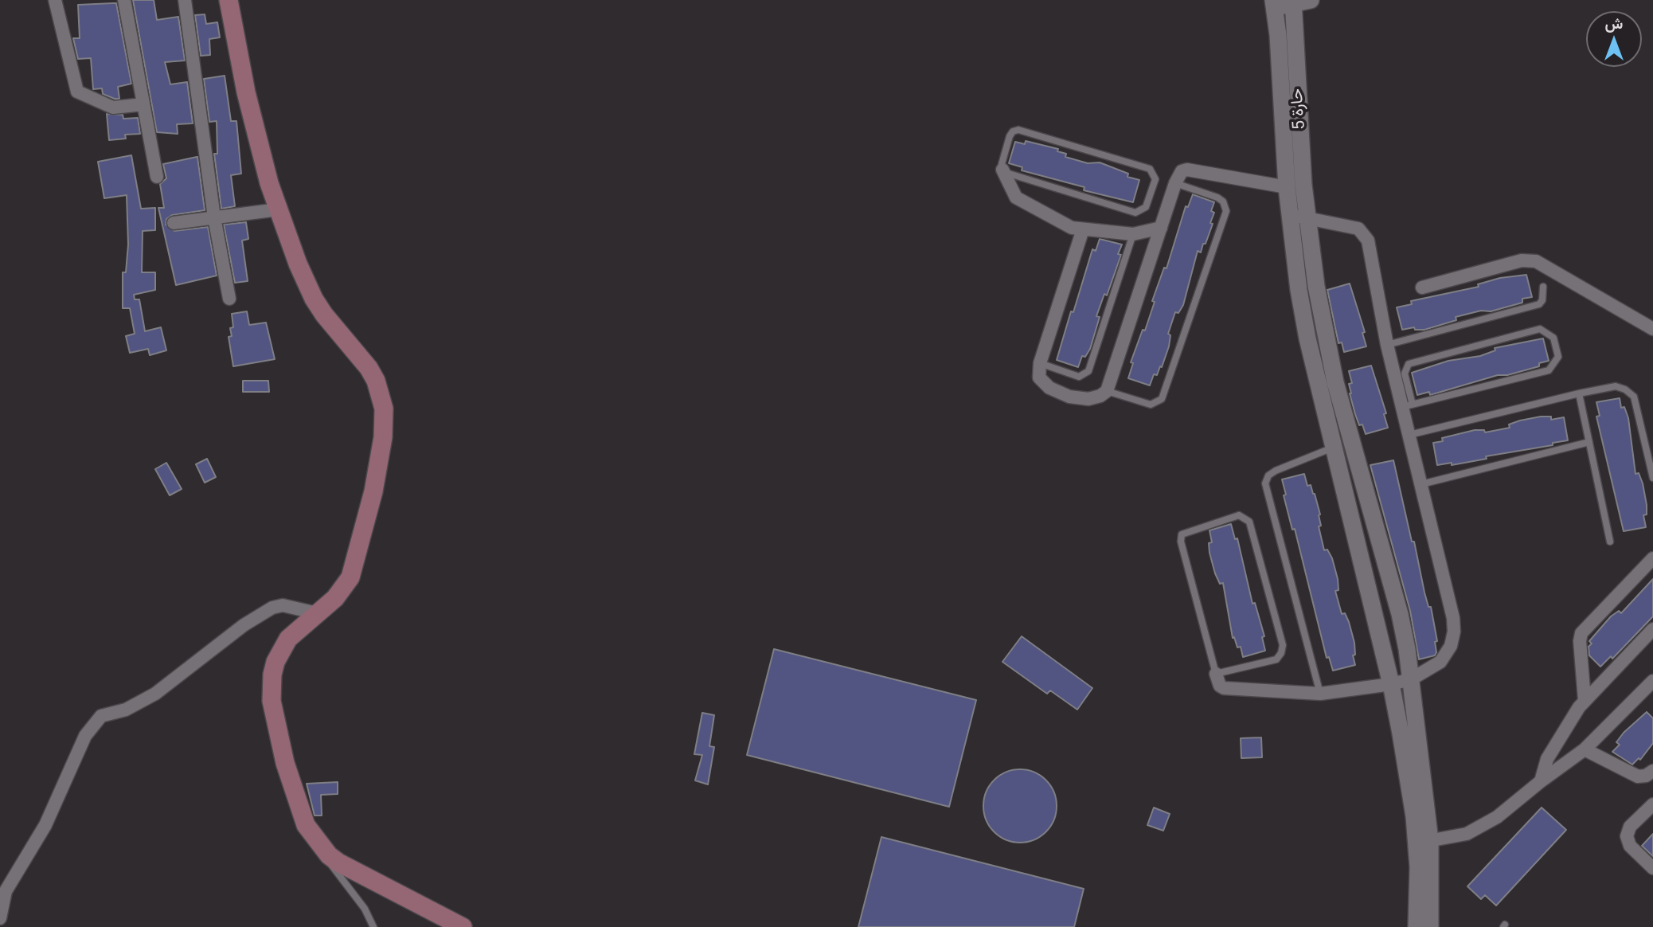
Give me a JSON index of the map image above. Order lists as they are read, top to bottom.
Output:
{
  "streets": {
    "street": ["حارة 5"]
  },
  "north": "top"
}
